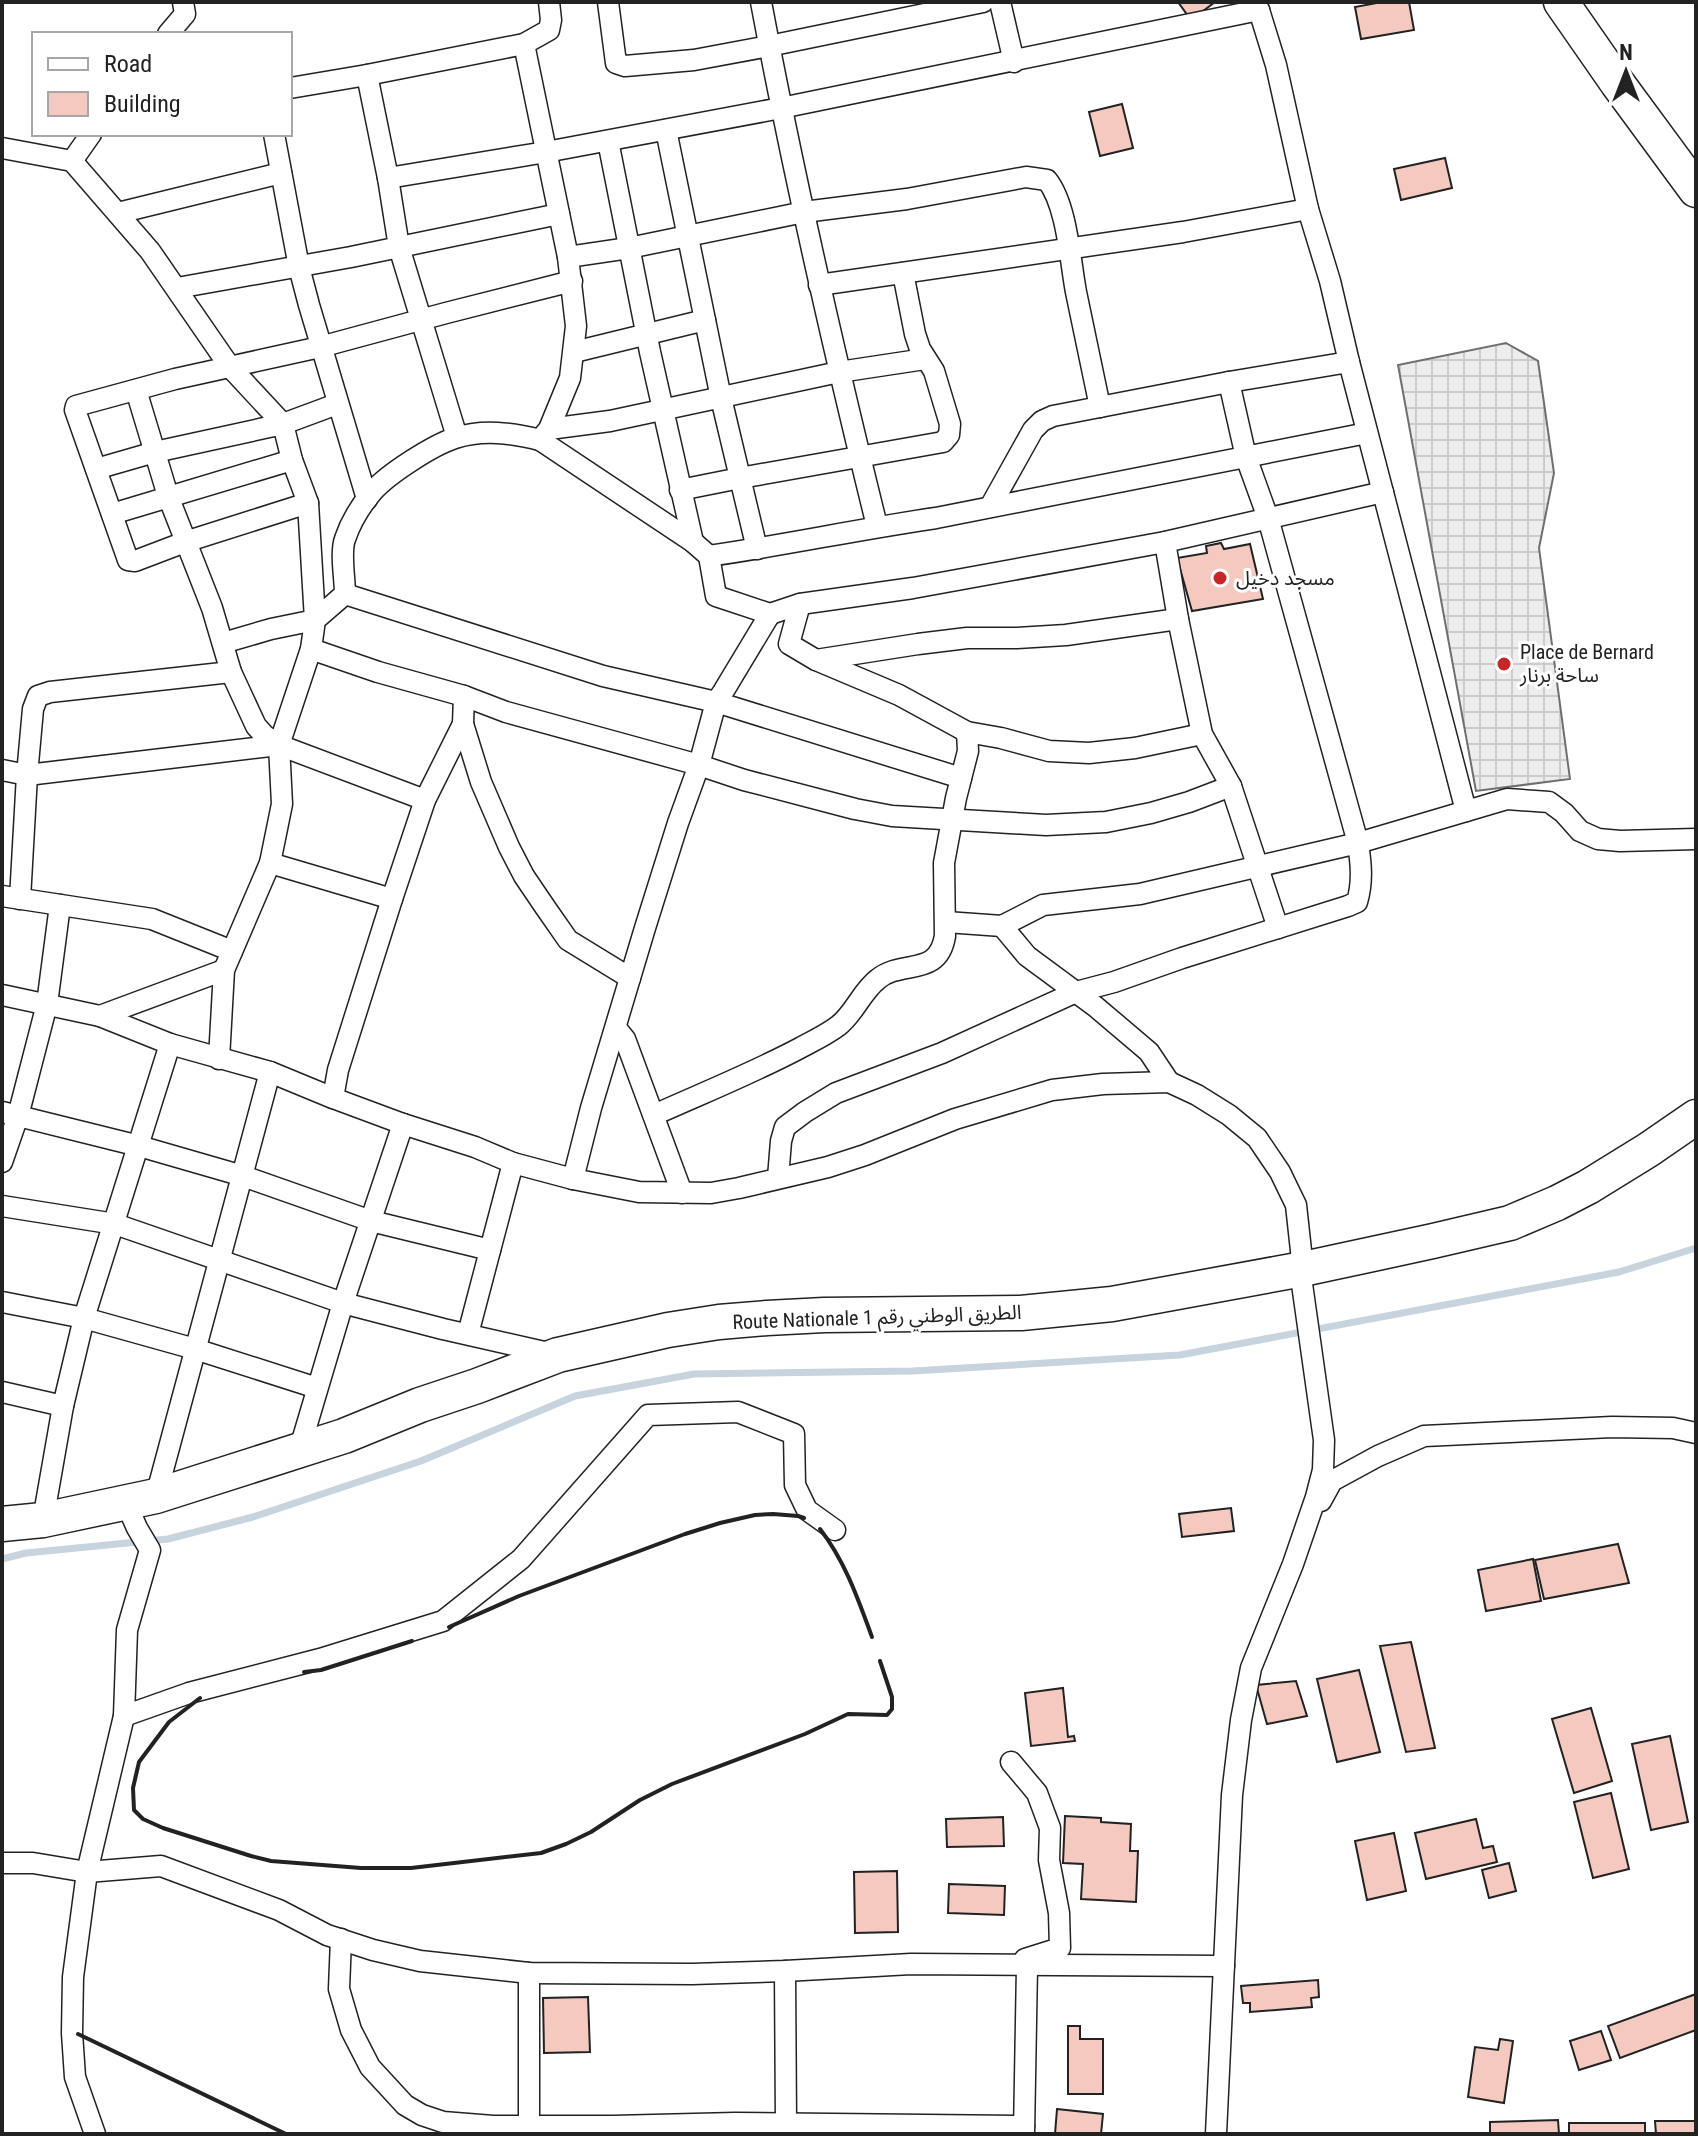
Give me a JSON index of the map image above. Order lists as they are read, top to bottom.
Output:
{
  "streets": {
    "highway": ["Route Nationale الطريق الوطني رقم 1"]
  },
  "places": ["مسجد دخيل", "Place de Bernard ساحة برنار"],
  "legend": ["Road", "Building"],
  "north": "top"
}
